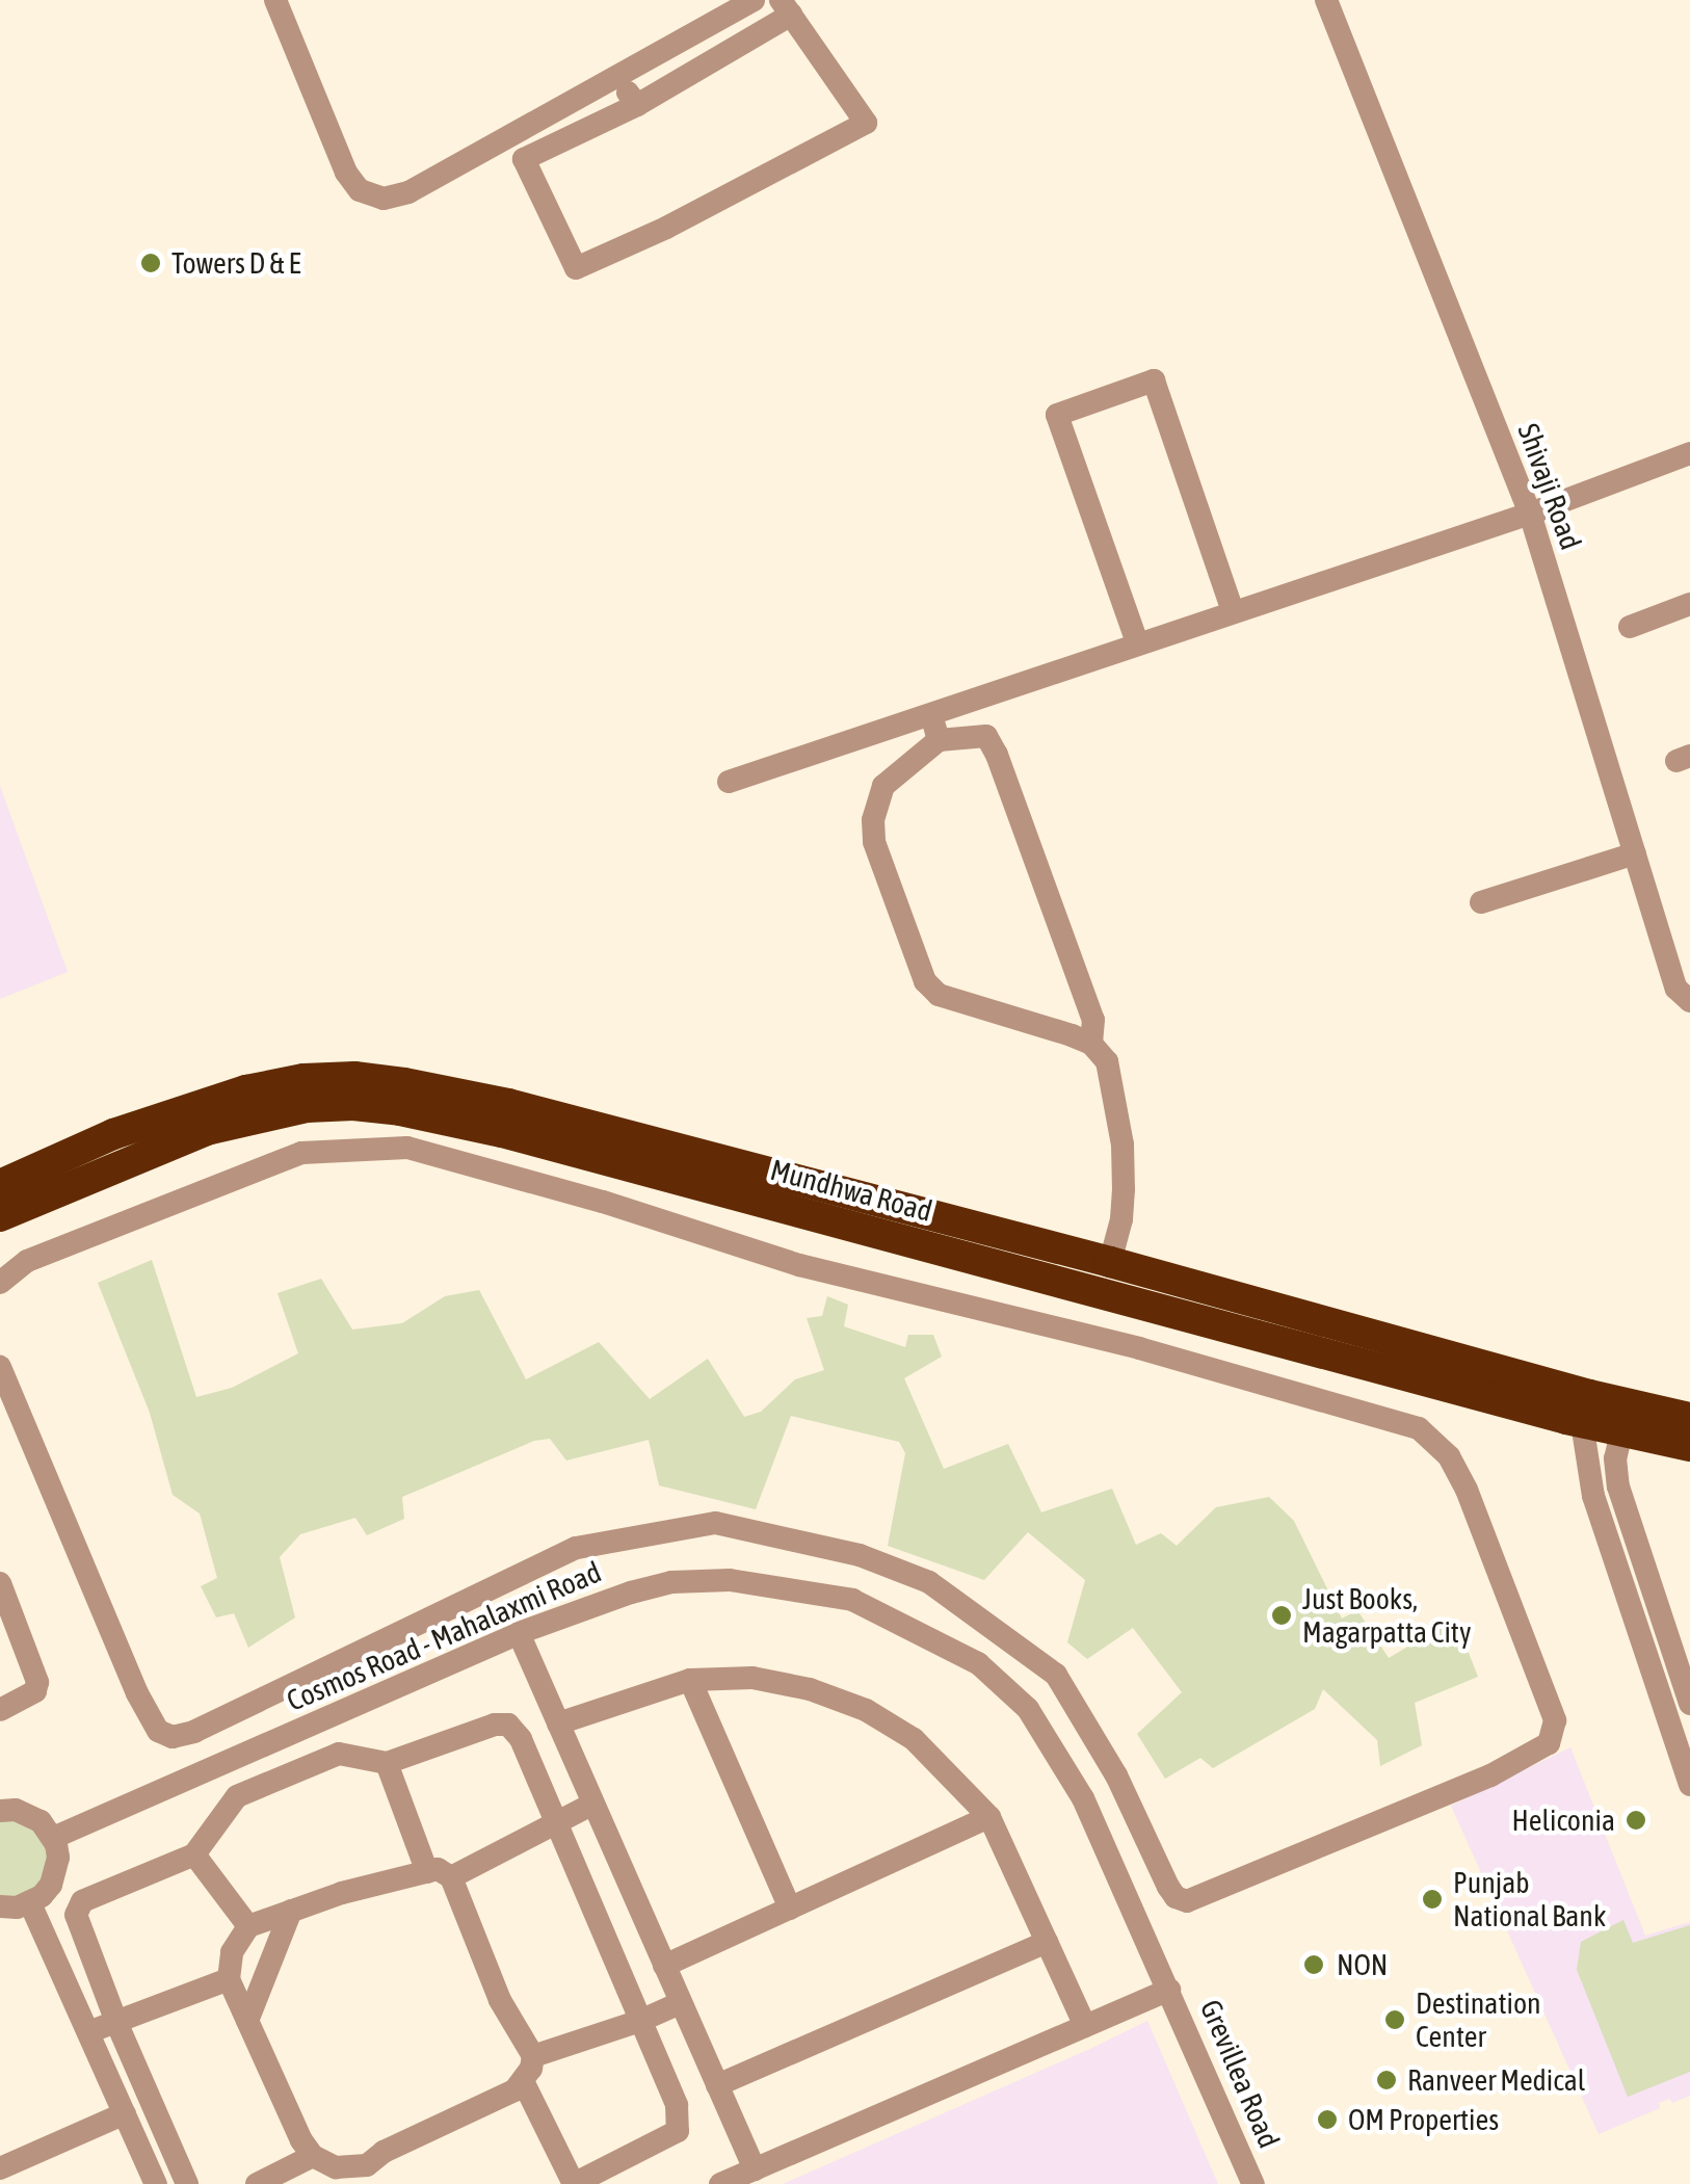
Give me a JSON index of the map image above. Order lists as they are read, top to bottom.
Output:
{
  "streets": {
    "highway": ["Mundhwa Road"],
    "street": ["Shivaji Road", "Cosmos Road - Mahalaxmi Road", "Grevillea Road"]
  },
  "crossings": [
    ["Cosmos Road - Mahalaxmi Road", "Grevillea Road"]
  ],
  "places": [
    "Towers D & E",
    "Just Books, Magarpatta City",
    "Heliconia",
    "Punjab National Bank",
    "NON",
    "Destination Center",
    "Ranveer Medical",
    "OM Properties"
  ]
}
